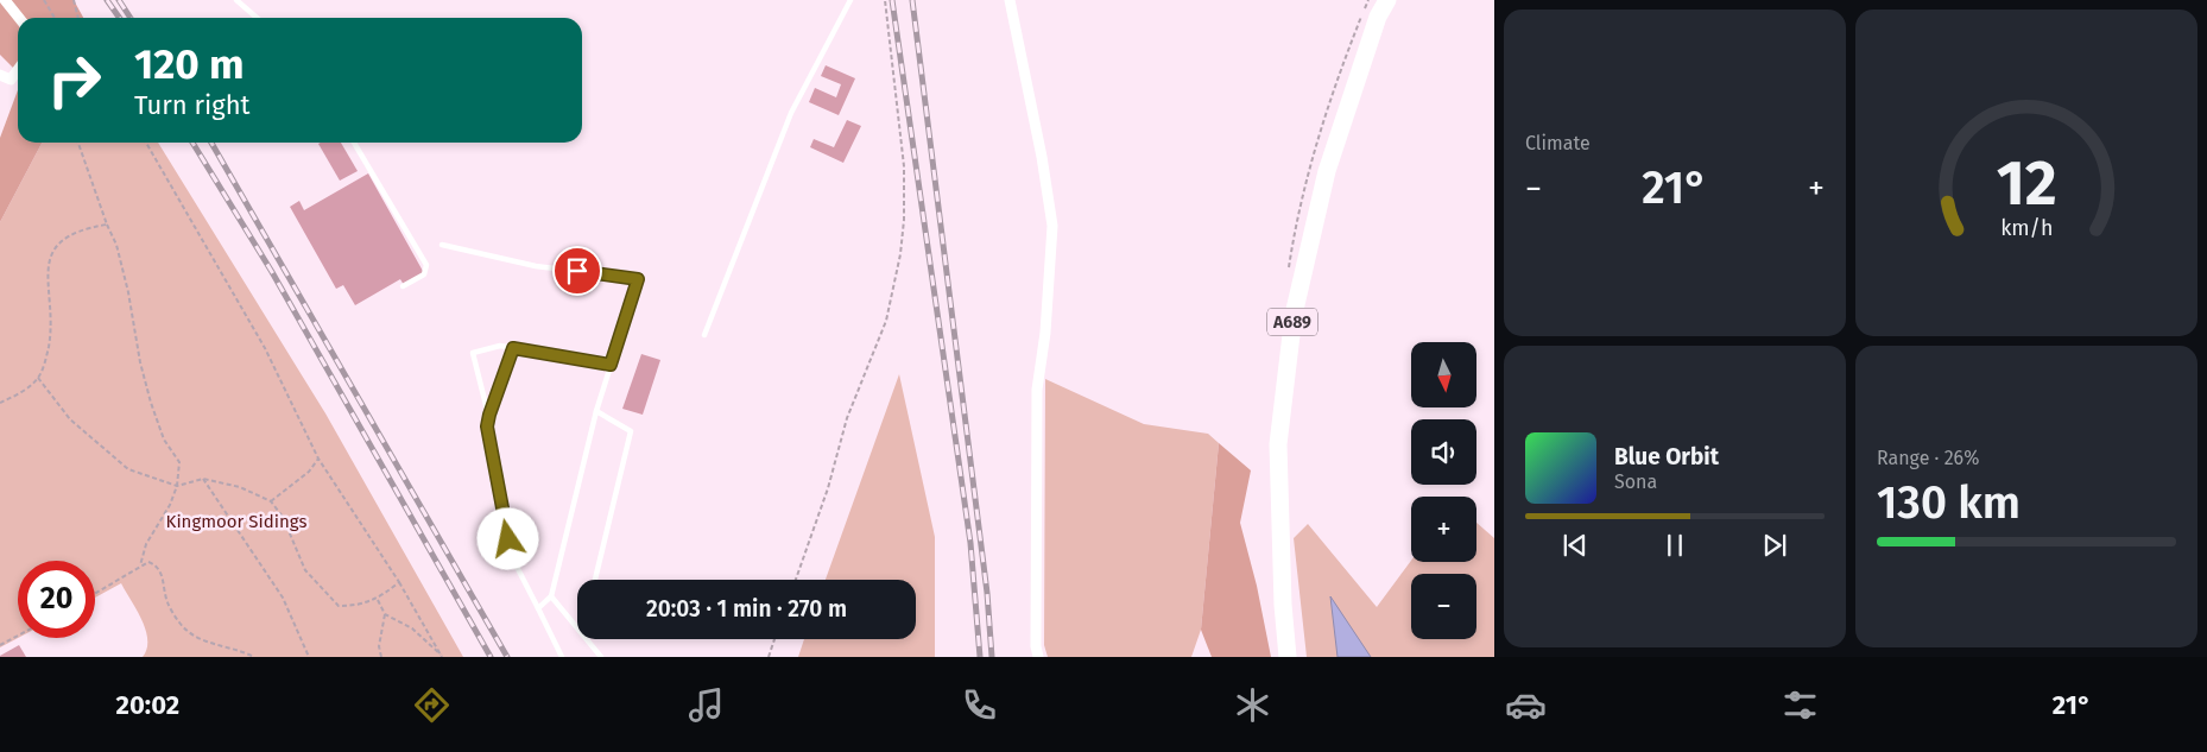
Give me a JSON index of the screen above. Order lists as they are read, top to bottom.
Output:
{
  "streets": {
    "highway": ["A689"]
  },
  "parks": ["Kingmoor Sidings"],
  "north": "bottom",
  "page": {
    "tile": [
      "Climate",
      ["Range · 26%", "130 km"]
    ],
    "turn": ["120 m", "Turn right"],
    "heat": ["−", "21°", "+"],
    "map_buttons": ["+", "−"],
    "song": ["Blue Orbit", "Sona"],
    "limit": "20",
    "trip": "20:03 · 1 min · 270 m",
    "tabs": ["20:02", "21°"],
    "gauge": ["12", "km/h"]
  }
}
